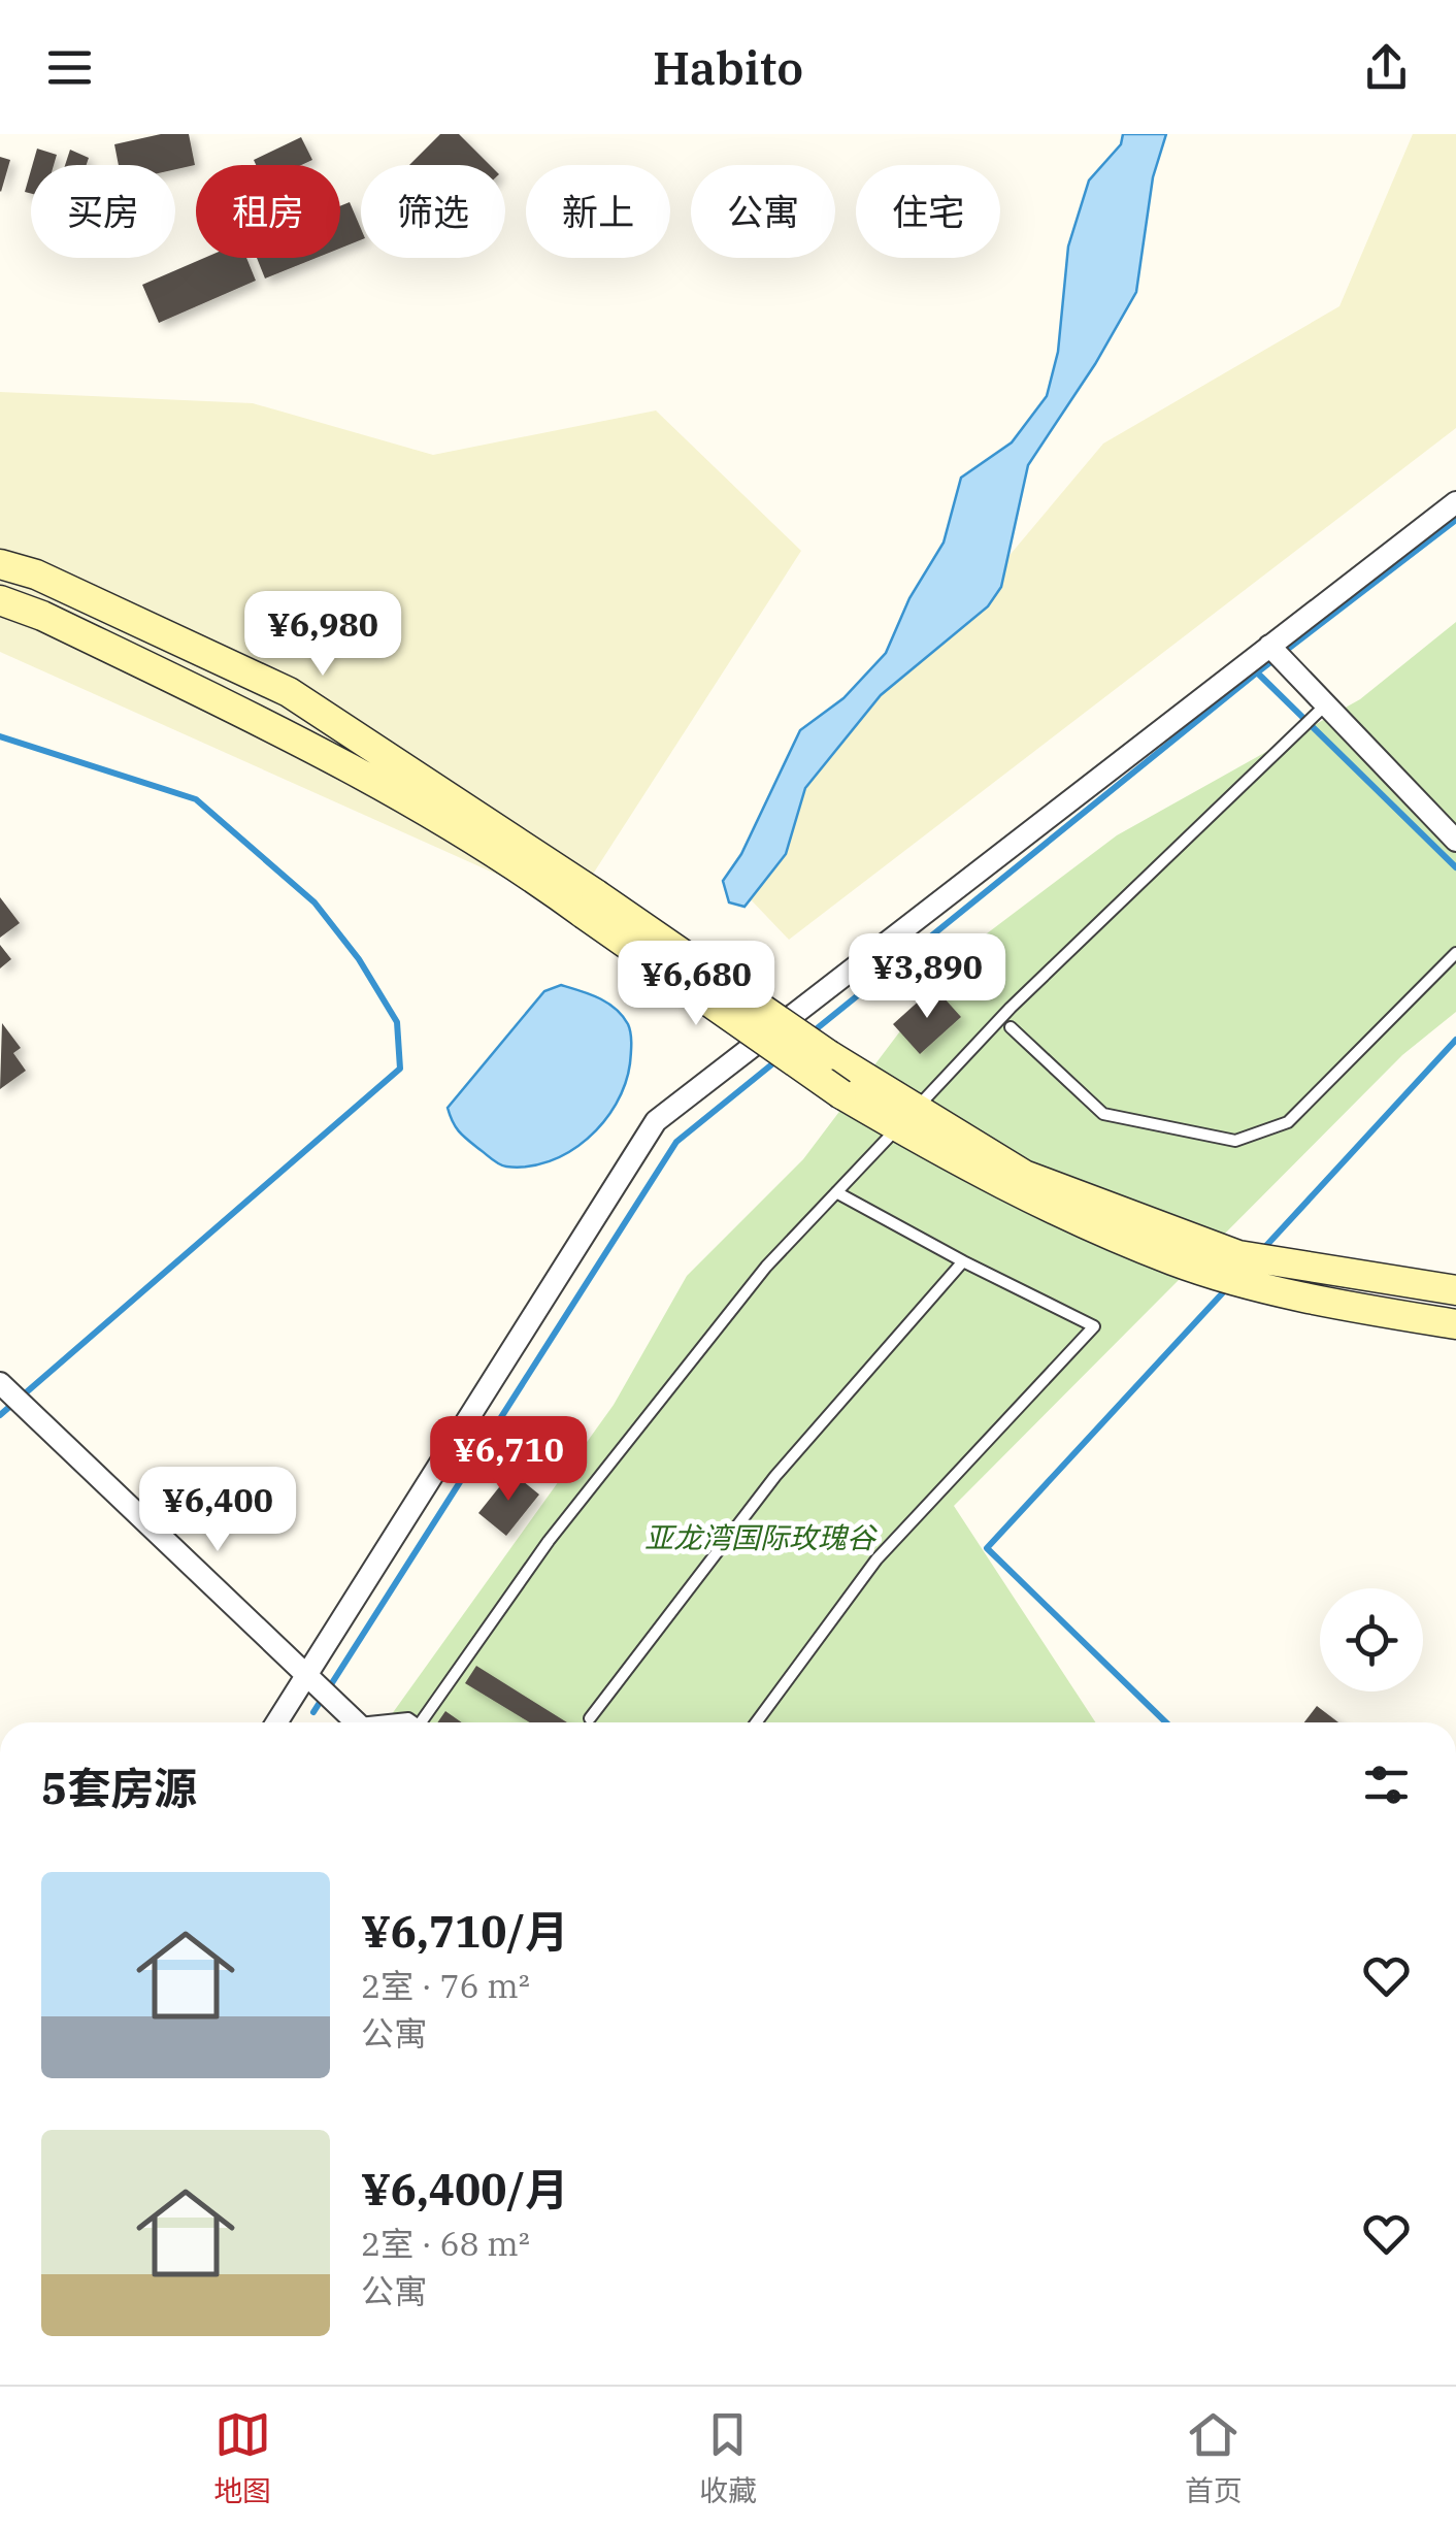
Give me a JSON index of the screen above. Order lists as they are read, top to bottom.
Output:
{
  "parks": ["亚龙湾国际玫瑰谷"],
  "page": {
    "header": "Habito",
    "chip": [
      "买房",
      "租房",
      "筛选",
      "新上",
      "公寓",
      "住宅"
    ],
    "price": [
      "¥6,980",
      "¥3,890",
      "¥6,680",
      "¥6,710",
      "¥6,400"
    ],
    "heading": "5套房源",
    "list": [
      {
        "name": "¥6,710/月",
        "note": "2室 · 76 m² · 公寓"
      },
      {
        "name": "¥6,400/月",
        "note": "2室 · 68 m² · 公寓"
      }
    ],
    "tabs": ["地图", "收藏", "首页"]
  }
}
